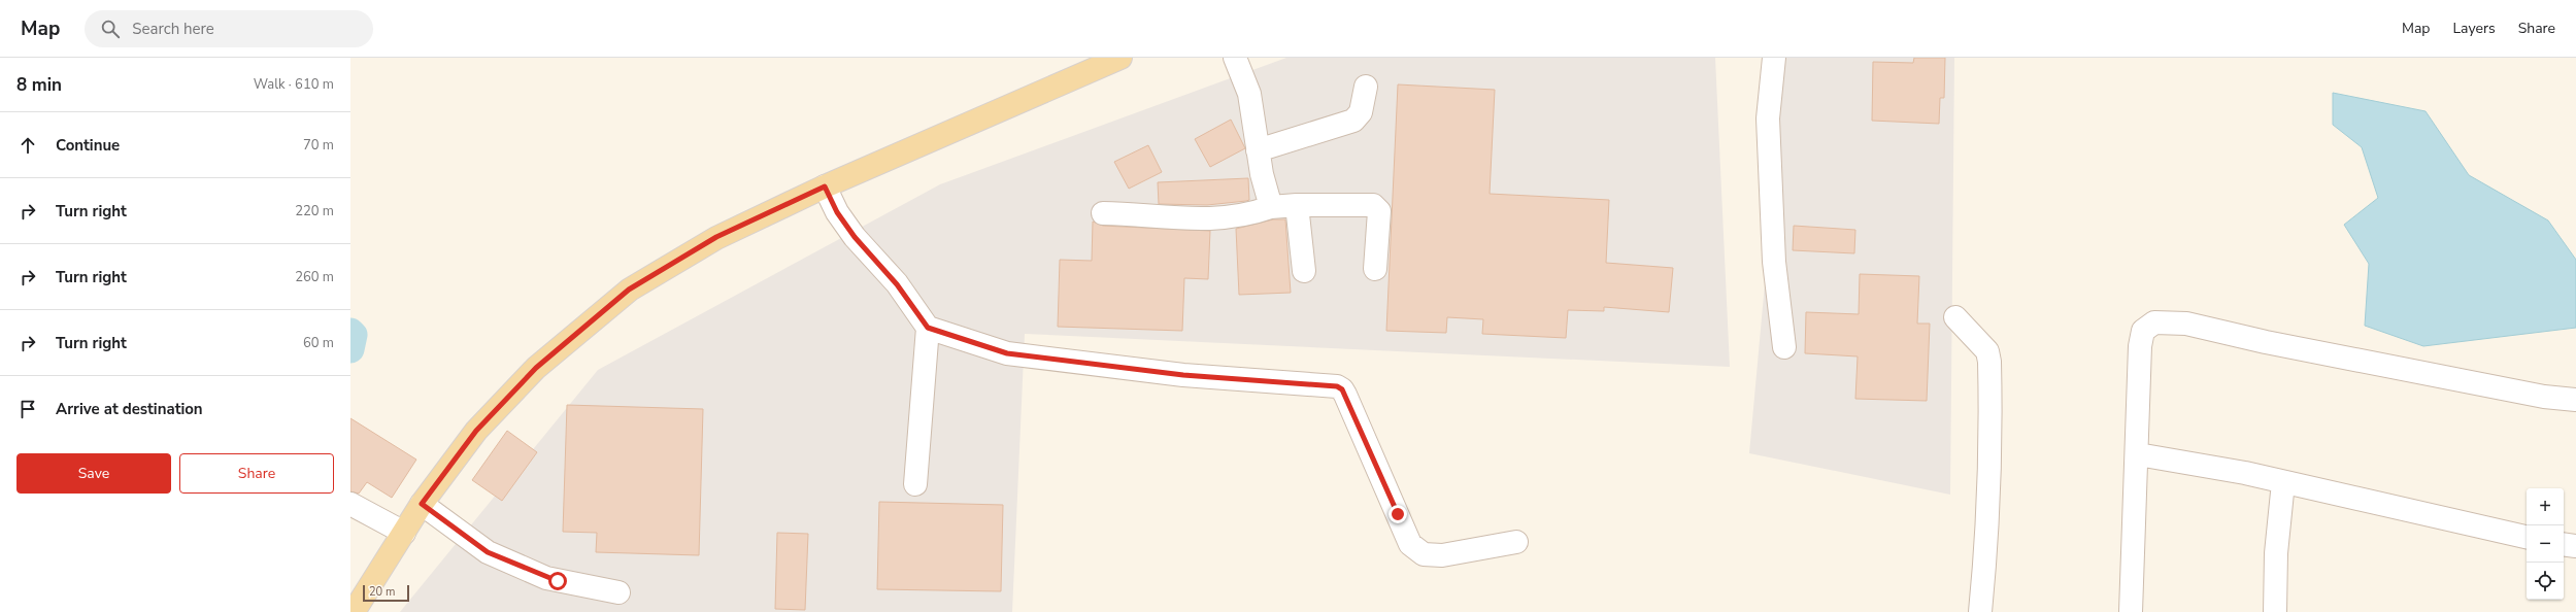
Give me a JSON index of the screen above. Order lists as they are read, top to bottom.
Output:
{
  "scale_bar": "20 m",
  "page": {
    "header": "Map",
    "search": "Search here",
    "nav": ["Map", "Layers", "Share"],
    "heading": ["8 min", "Walk · 610 m"],
    "list": [
      ["Continue", "70 m"],
      ["Turn right", "220 m"],
      ["Turn right", "260 m"],
      ["Turn right", "60 m"],
      "Arrive at destination"
    ],
    "buttons": ["Save", "Share"],
    "map_buttons": ["+", "−"],
    "scale": "20 m"
  }
}
